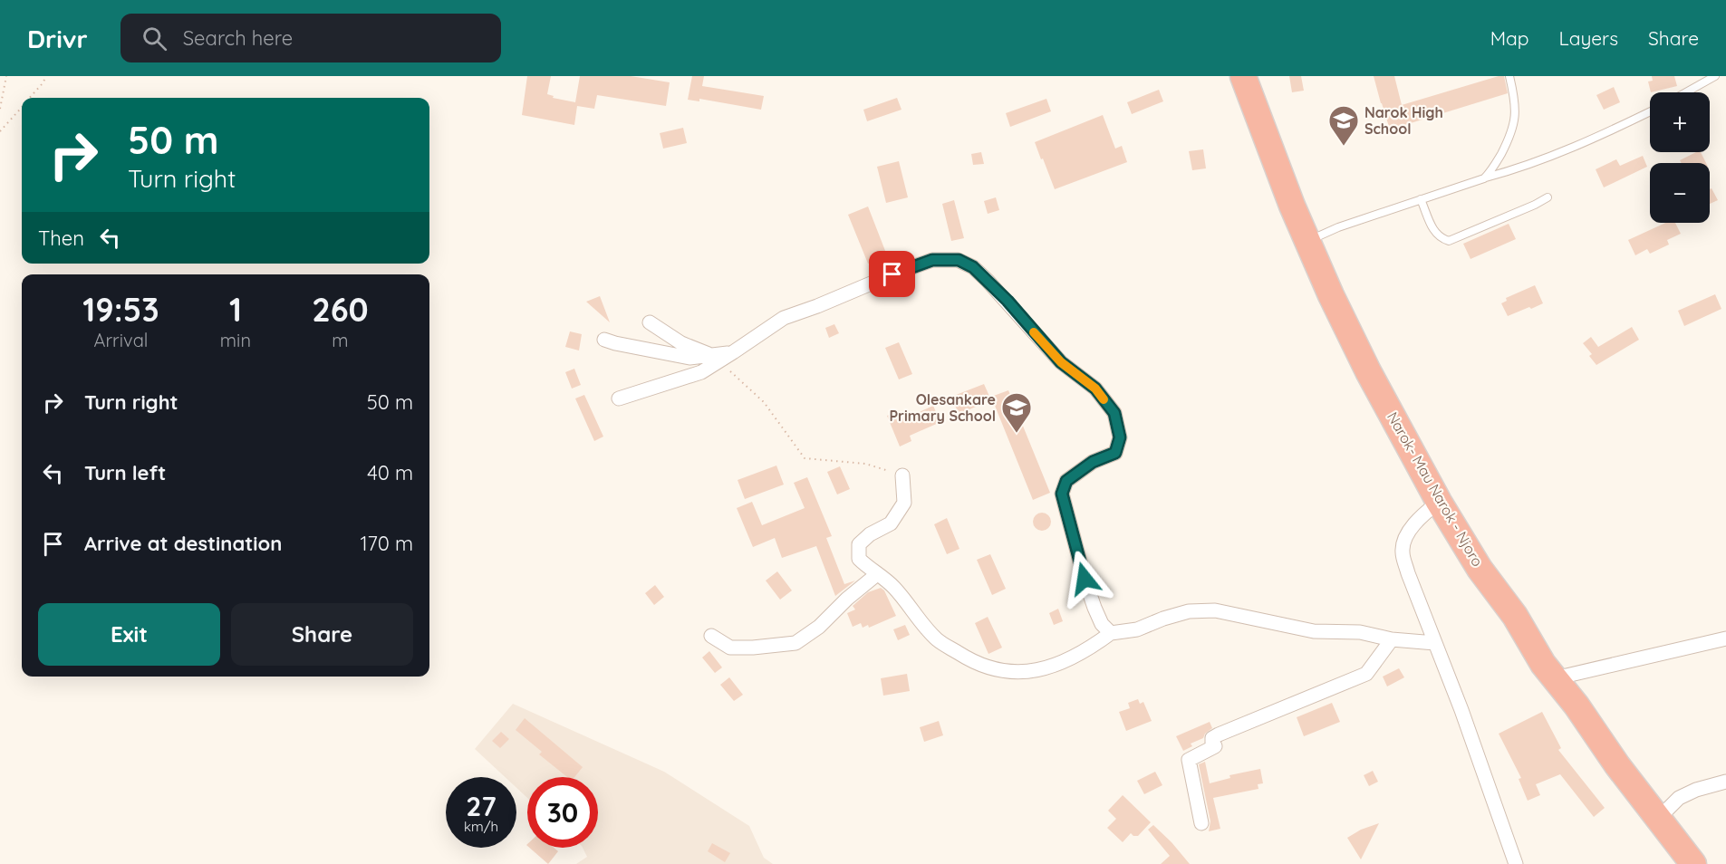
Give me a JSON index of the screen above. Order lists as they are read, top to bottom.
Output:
{
  "streets": {
    "highway": ["Narok- Mau Narok - Njoro"]
  },
  "places": {
    "school or university": ["Narok High School", "Olesankare Primary School"]
  },
  "page": {
    "header": "Drivr",
    "search": "Search here",
    "nav": ["Map", "Layers", "Share"],
    "map_buttons": ["+", "−"],
    "turn": ["50 m", "Turn right"],
    "then": "Then",
    "eta": [
      "19:53",
      "Arrival",
      "1",
      "min",
      "260",
      "m"
    ],
    "list": [
      {
        "name": "Turn right",
        "value": "50 m"
      },
      {
        "name": "Turn left",
        "value": "40 m"
      },
      {
        "name": "Arrive at destination",
        "value": "170 m"
      }
    ],
    "buttons": ["Exit", "Share"],
    "speed": "27 km/h",
    "limit": "30"
  }
}
